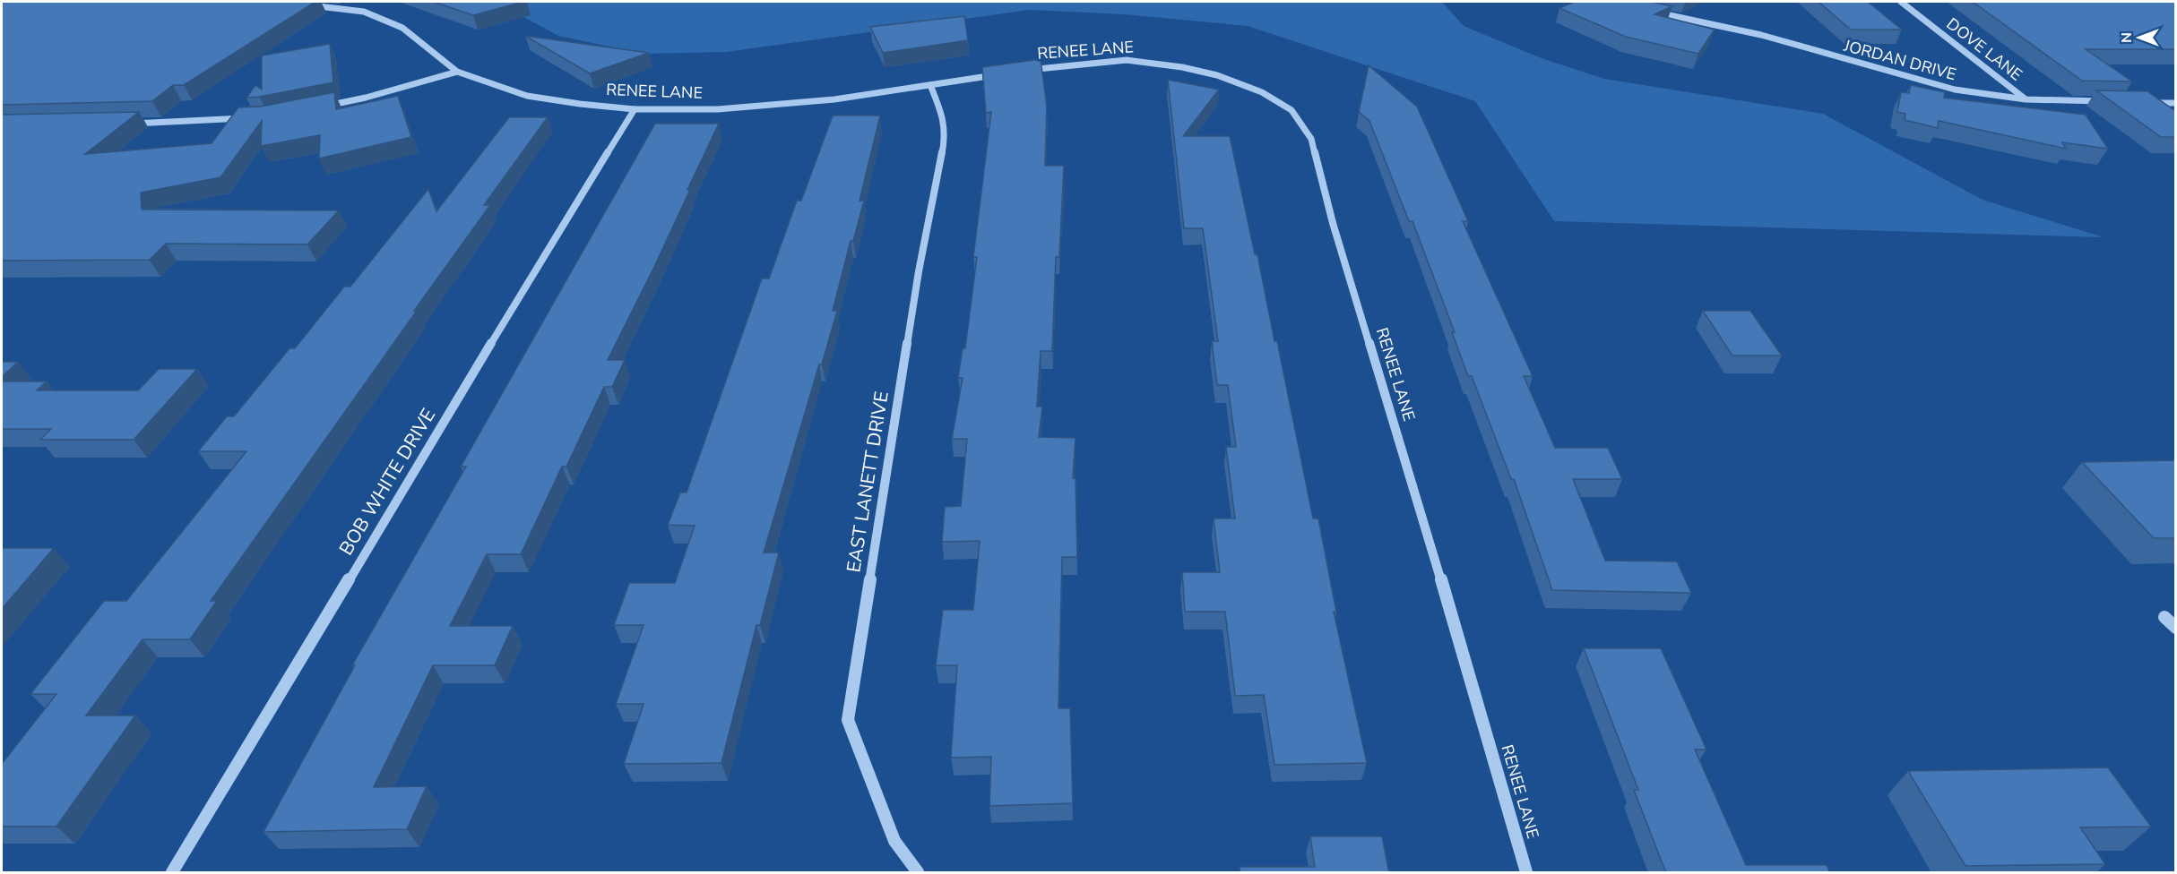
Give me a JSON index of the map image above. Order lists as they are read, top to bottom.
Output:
{
  "streets": {
    "street": [
      "DOVE LANE",
      "RENEE LANE",
      "JORDAN DRIVE",
      "BOB WHITE DRIVE",
      "EAST LANETT DRIVE"
    ]
  },
  "crossings": [
    ["DOVE LANE", "JORDAN DRIVE"],
    ["RENEE LANE", "BOB WHITE DRIVE"],
    ["RENEE LANE", "EAST LANETT DRIVE"]
  ],
  "north": "left"
}
